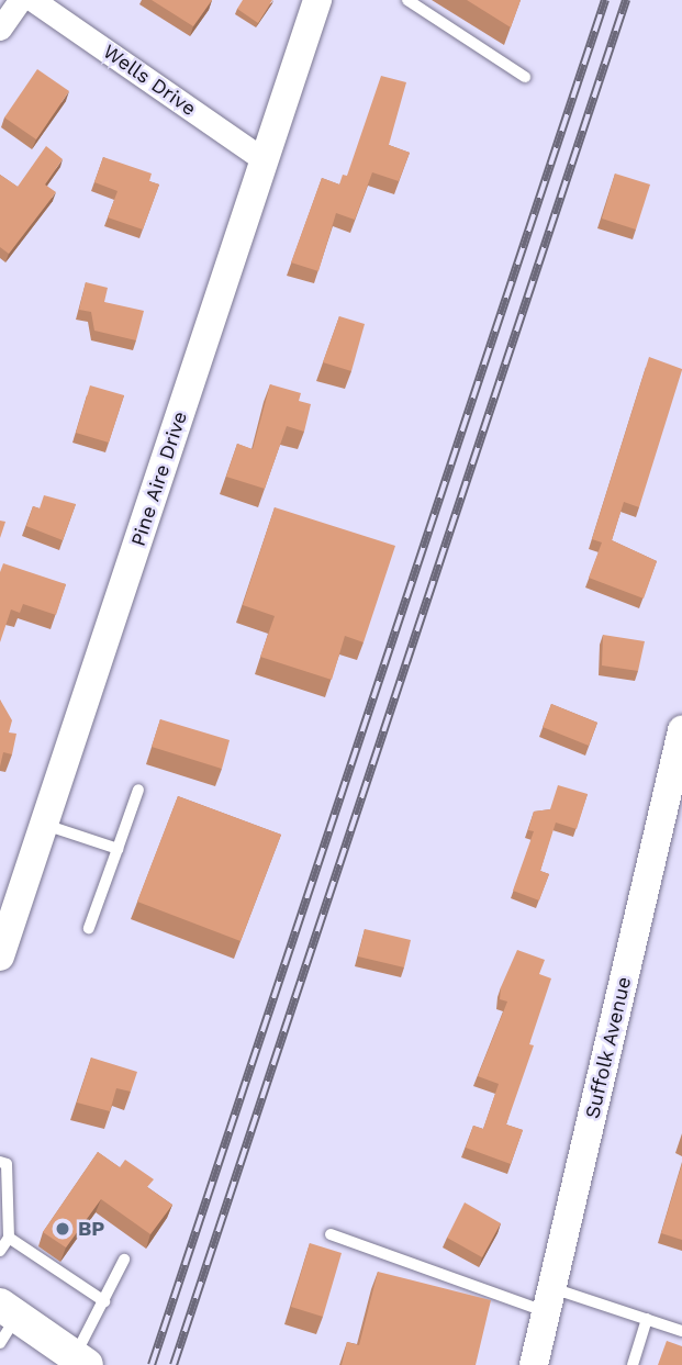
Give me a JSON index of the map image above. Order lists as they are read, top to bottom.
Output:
{
  "streets": {
    "street": ["Wells Drive", "Pine Aire Drive", "Suffolk Avenue"]
  },
  "crossings": [
    ["Wells Drive", "Pine Aire Drive"]
  ],
  "places": ["BP"]
}
